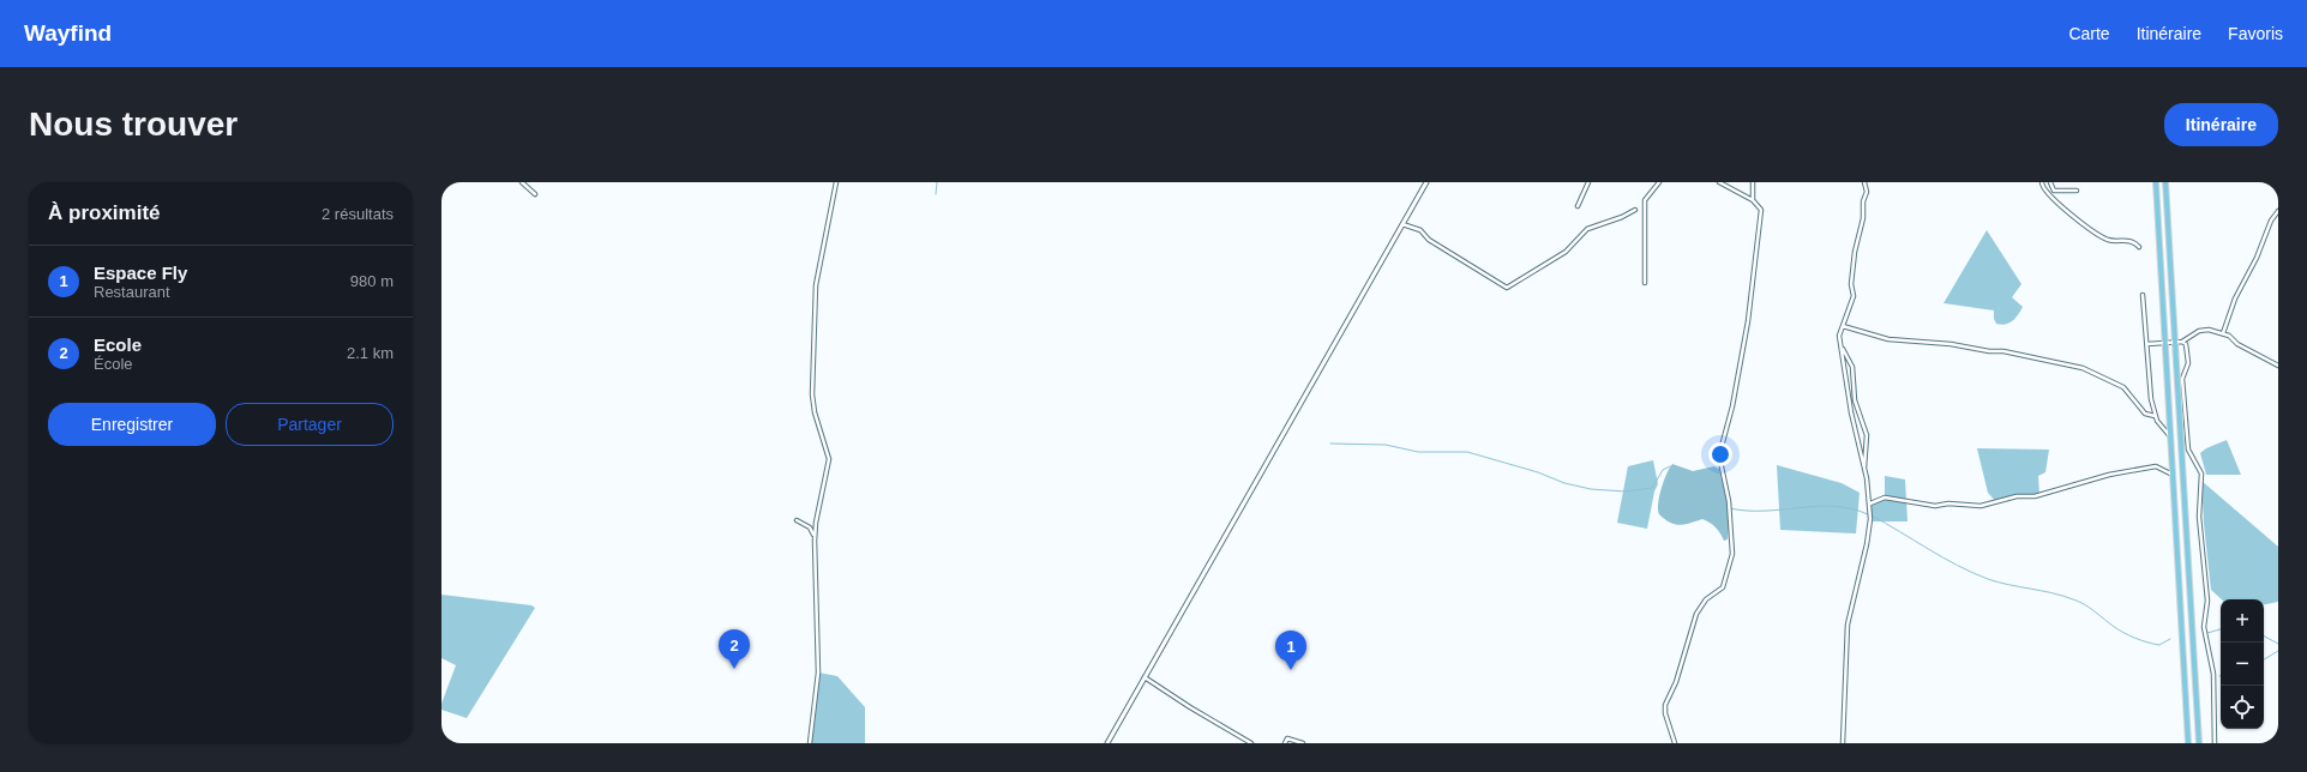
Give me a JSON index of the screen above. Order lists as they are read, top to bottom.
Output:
{
  "page": {
    "header": "Wayfind",
    "nav": ["Carte", "Itinéraire", "Favoris"],
    "buttons": [
      "Itinéraire",
      ["Enregistrer", "Partager"]
    ],
    "title": "Nous trouver",
    "heading": ["À proximité", "2 résultats"],
    "list": [
      {
        "mark": "1",
        "name": "Espace Fly",
        "note": "Restaurant",
        "value": "980 m"
      },
      {
        "mark": "2",
        "name": "Ecole",
        "note": "École",
        "value": "2.1 km"
      }
    ],
    "map_buttons": ["+", "−"],
    "pins": ["2", "1"]
  }
}
